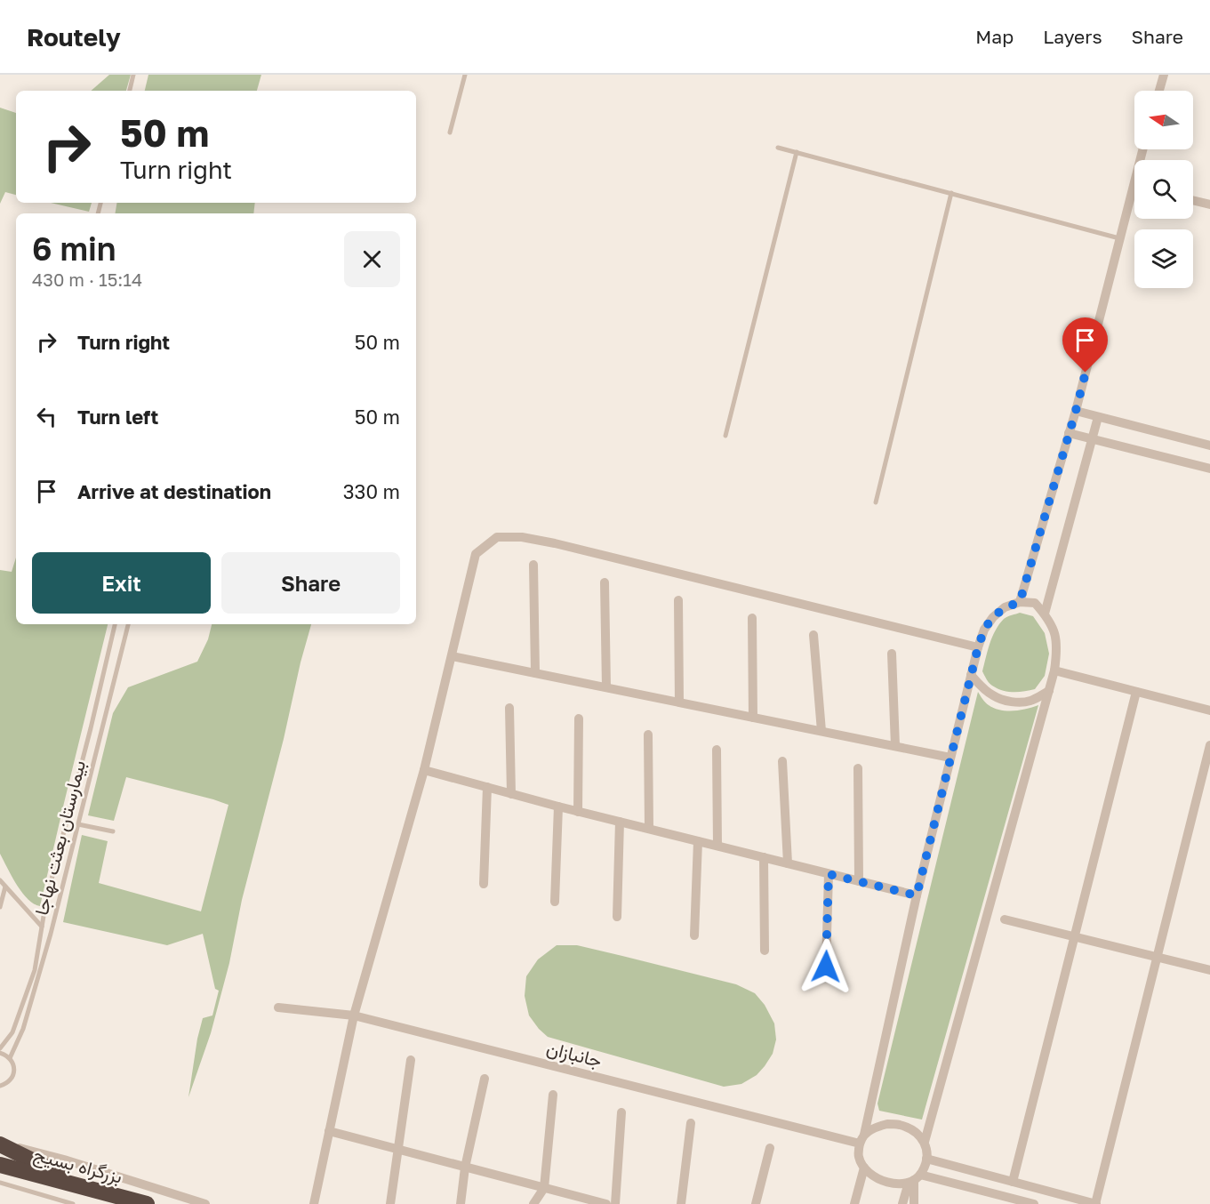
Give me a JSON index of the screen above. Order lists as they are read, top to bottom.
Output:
{
  "streets": {
    "highway": ["بزرگراه بسیج"],
    "street": ["جانبازان"],
    "lane": ["بیمارستان بعثت نهاجا"]
  },
  "north": "left",
  "page": {
    "header": "Routely",
    "nav": ["Map", "Layers", "Share"],
    "turn": ["50 m", "Turn right"],
    "heading": ["6 min", "430 m · 15:14"],
    "list": [
      {
        "name": "Turn right",
        "value": "50 m"
      },
      {
        "name": "Turn left",
        "value": "50 m"
      },
      {
        "name": "Arrive at destination",
        "value": "330 m"
      }
    ],
    "buttons": ["Exit", "Share"]
  }
}
